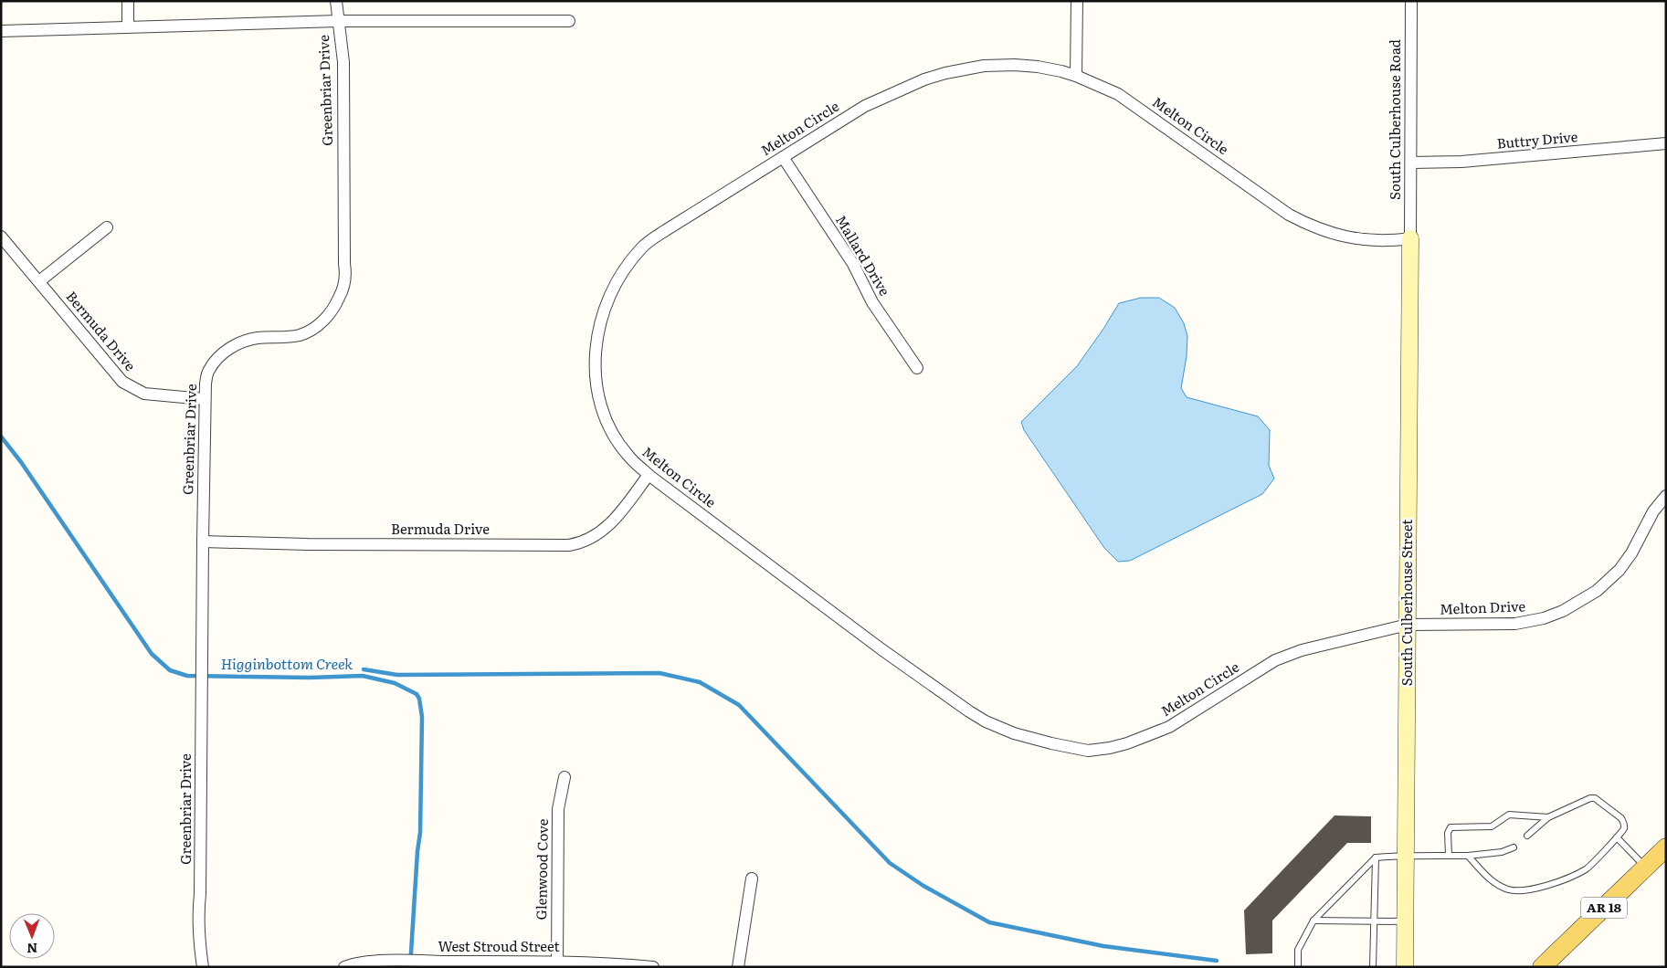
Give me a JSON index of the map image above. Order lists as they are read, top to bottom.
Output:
{
  "streets": {
    "main road": ["AR 18"],
    "street": [
      "Greenbriar Drive",
      "South Culberhouse Road",
      "Melton Circle",
      "Buttry Drive",
      "Mallard Drive",
      "Bermuda Drive",
      "South Culberhouse Street",
      "Melton Drive",
      "Glenwood Cove",
      "West Stroud Street"
    ]
  },
  "crossings": [
    ["Greenbriar Drive", "Bermuda Drive"],
    ["South Culberhouse Road", "Melton Circle"],
    ["South Culberhouse Road", "Buttry Drive"],
    ["South Culberhouse Road", "South Culberhouse Street"],
    ["Melton Circle", "Mallard Drive"],
    ["Melton Circle", "Bermuda Drive"],
    ["Melton Circle", "South Culberhouse Street"],
    ["Melton Circle", "Melton Drive"],
    ["South Culberhouse Street", "Melton Drive"],
    ["Glenwood Cove", "West Stroud Street"]
  ],
  "water": ["Higginbottom Creek"],
  "north": "bottom"
}
